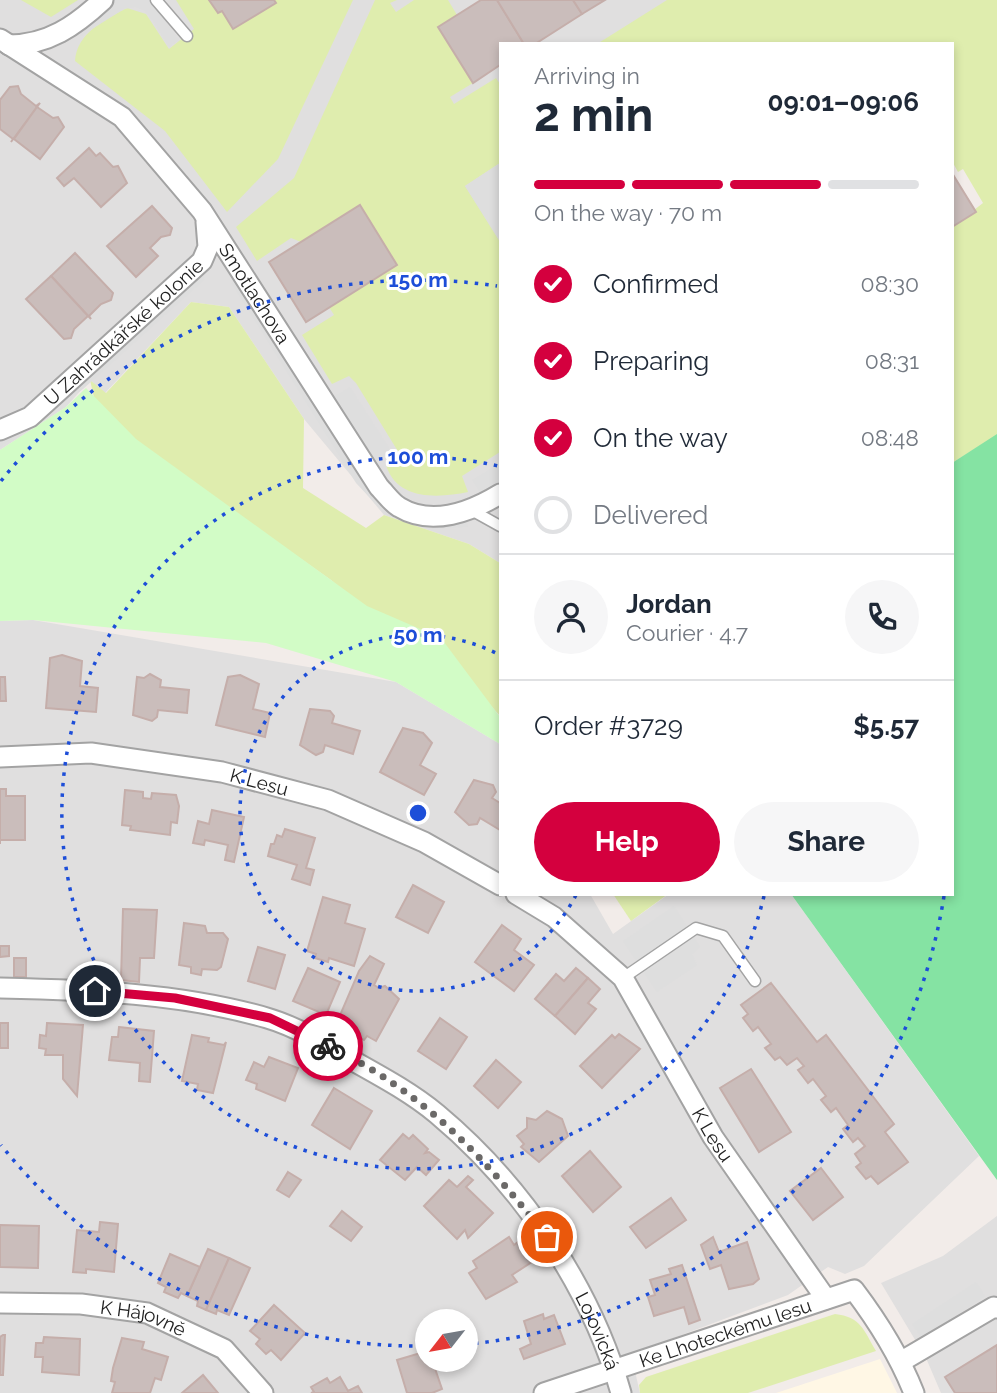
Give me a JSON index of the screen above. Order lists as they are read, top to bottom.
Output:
{
  "streets": {
    "street": [
      "Smotlachova",
      "U Zahrádkářské kolonie",
      "K Lesu",
      "K Hájovně",
      "Lojovická",
      "Ke Lhoteckému lesu"
    ]
  },
  "crossings": [
    ["Smotlachova", "U Zahrádkářské kolonie"],
    ["K Lesu", "Ke Lhoteckému lesu"],
    ["Lojovická", "Ke Lhoteckému lesu"]
  ],
  "north": "bottom left",
  "page": {
    "heading": ["2 min", "Arriving in", "09:01–09:06"],
    "panel": [
      "Jordan",
      "Courier · 4.7",
      "Order #3729",
      "$5.57"
    ],
    "bar": "On the way · 70 m",
    "list": [
      ["Confirmed", "08:30"],
      ["Preparing", "08:31"],
      ["On the way", "08:48"],
      "Delivered"
    ],
    "buttons": ["Help", "Share"]
  },
  "rings": ["150 m", "100 m", "50 m"]
}
